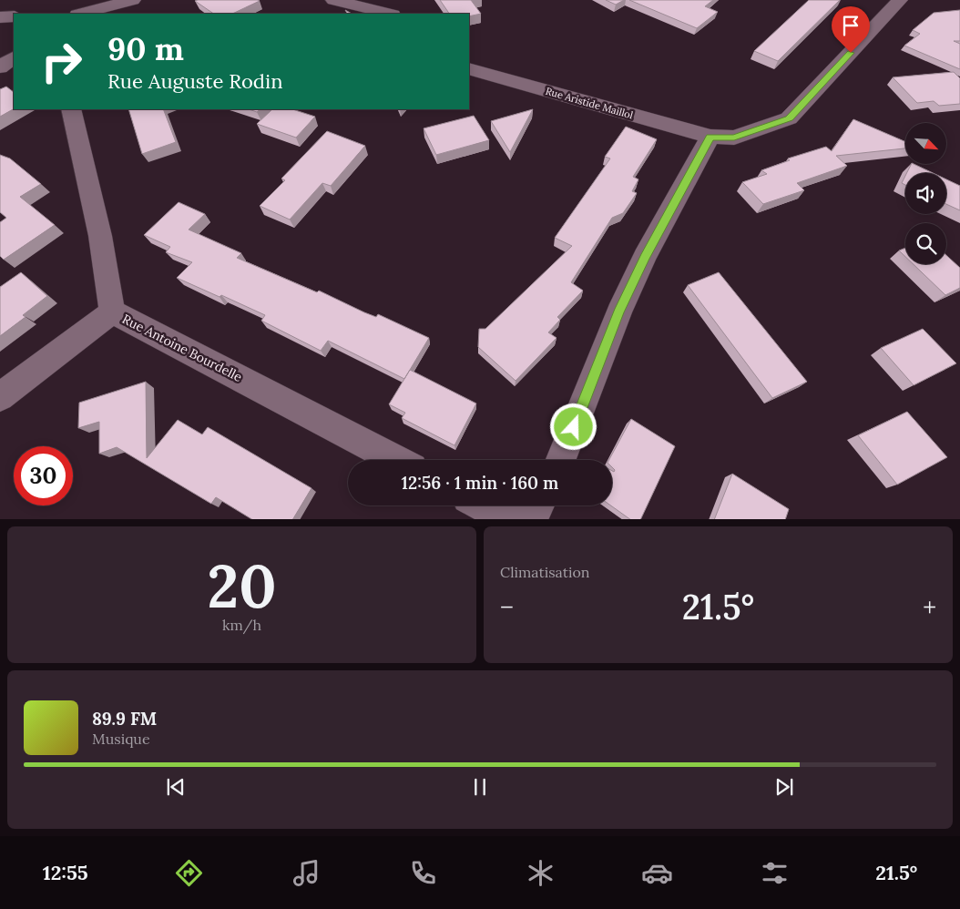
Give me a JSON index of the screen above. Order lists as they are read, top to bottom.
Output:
{
  "streets": {
    "street": ["Rue Aristide Maillol", "Rue Antoine Bourdelle"]
  },
  "north": "bottom right",
  "page": {
    "turn": ["90 m", "Rue Auguste Rodin"],
    "limit": "30",
    "trip": "12:56 · 1 min · 160 m",
    "tile": [
      ["20", "km/h"],
      "Climatisation"
    ],
    "heat": ["−", "21.5°", "+"],
    "song": ["89.9 FM", "Musique"],
    "tabs": ["12:55", "21.5°"]
  }
}
